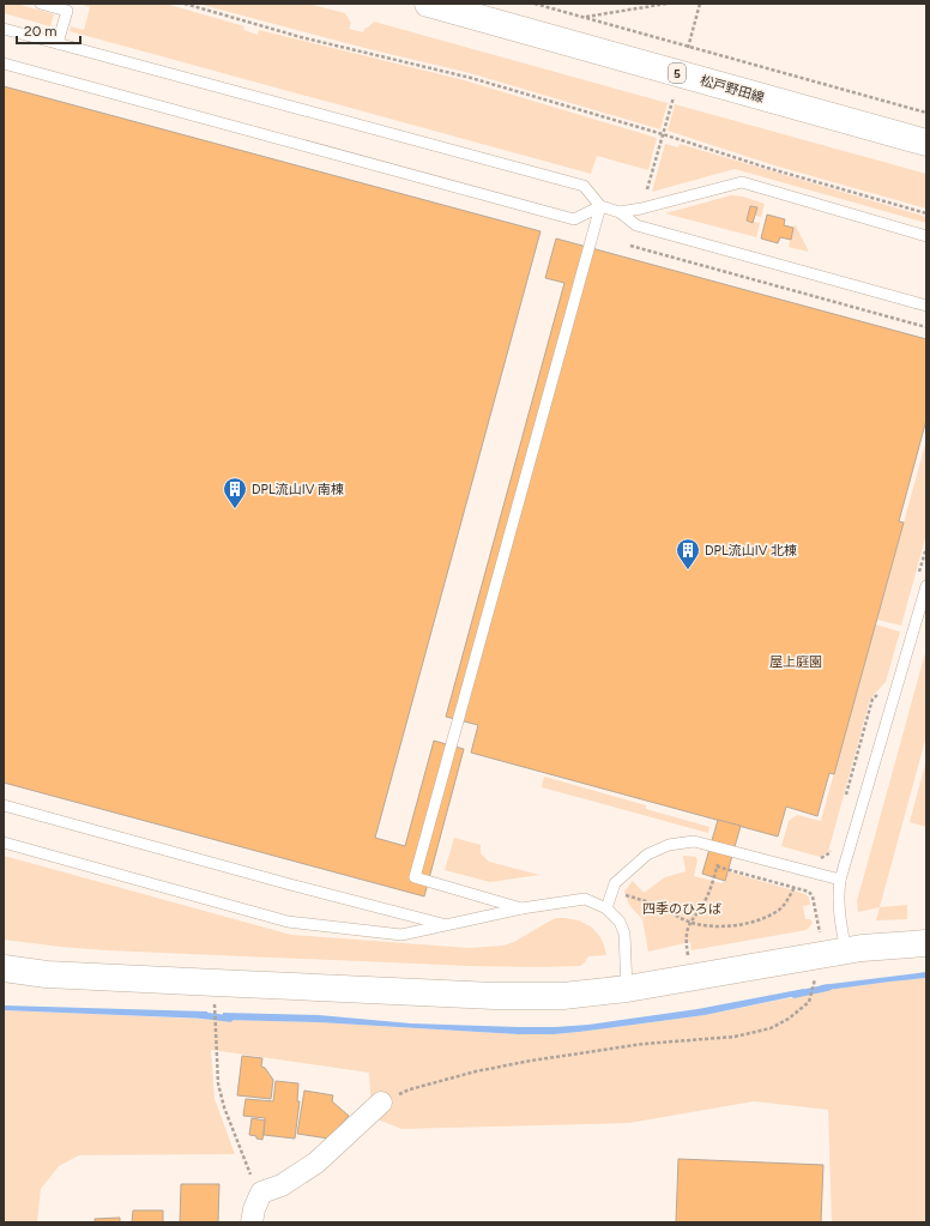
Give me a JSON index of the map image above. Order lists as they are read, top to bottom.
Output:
{
  "streets": {
    "street": ["5", "松戸野田線"]
  },
  "parks": ["屋上庭園", "四季のひろば"],
  "places": {
    "building": ["DPL流山IV 南棟", "DPL流山IV 北棟"]
  },
  "scale_bar": "20 m"
}
